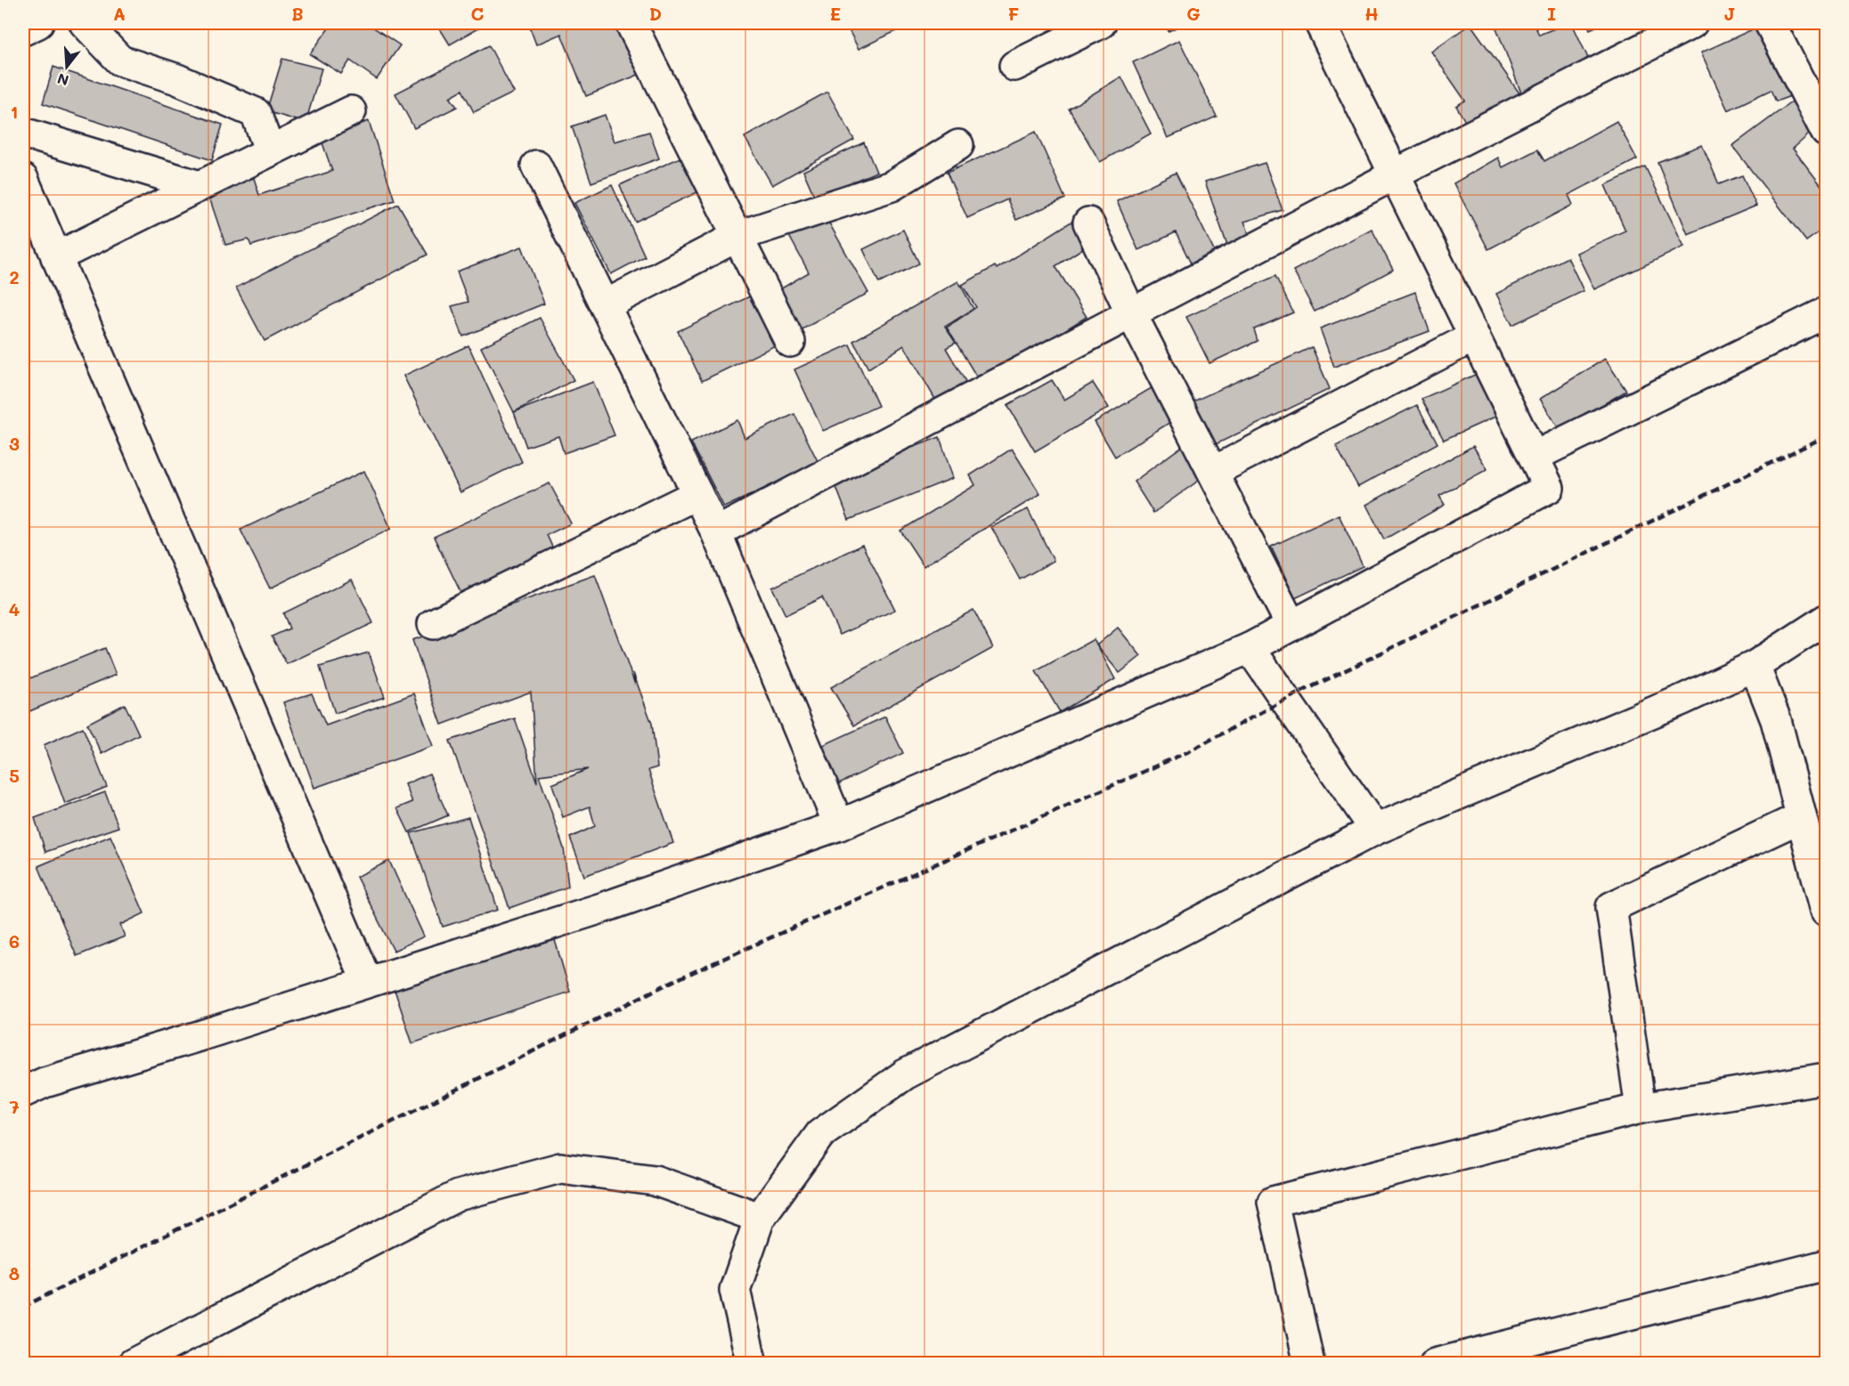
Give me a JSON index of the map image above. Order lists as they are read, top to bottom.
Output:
{
  "north": "bottom",
  "grid": {
    "columns": [
      "A",
      "B",
      "C",
      "D",
      "E",
      "F",
      "G",
      "H",
      "I",
      "J"
    ],
    "rows": [
      "1",
      "2",
      "3",
      "4",
      "5",
      "6",
      "7",
      "8"
    ]
  }
}
